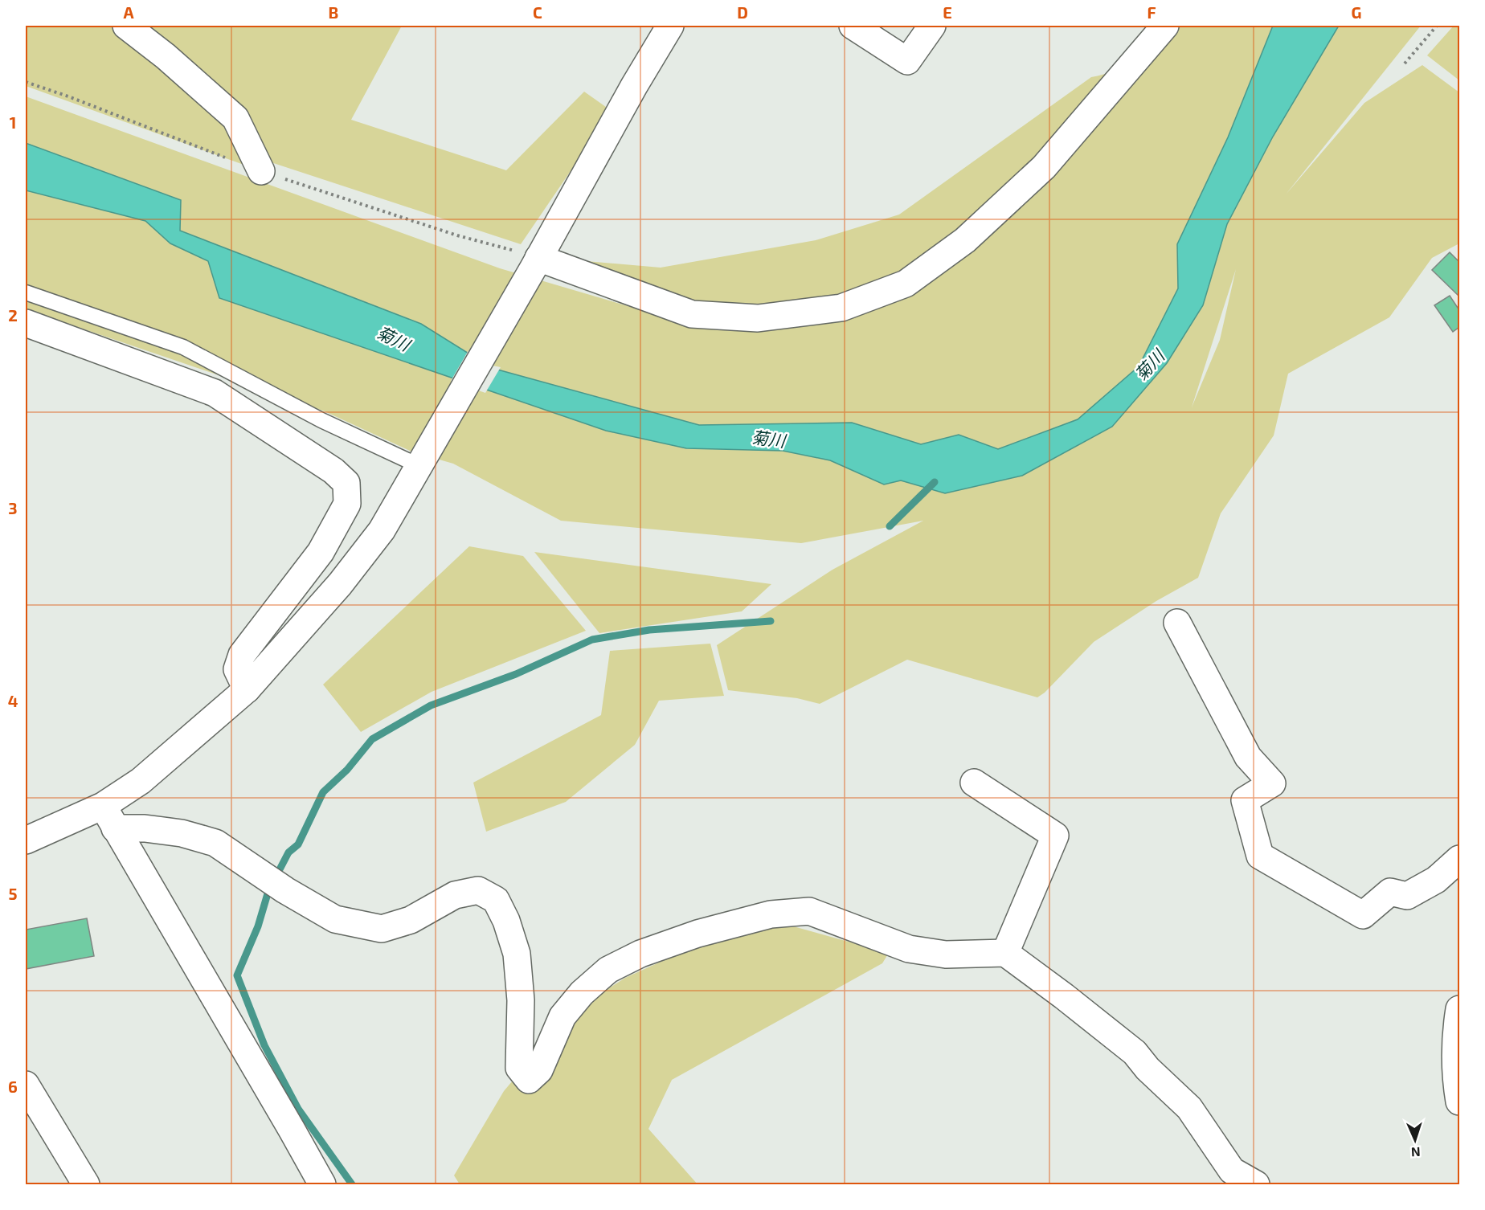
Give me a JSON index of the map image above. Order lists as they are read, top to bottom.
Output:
{
  "water": ["菊川"],
  "north": "bottom",
  "grid": {
    "columns": [
      "A",
      "B",
      "C",
      "D",
      "E",
      "F",
      "G"
    ],
    "rows": [
      "1",
      "2",
      "3",
      "4",
      "5",
      "6"
    ]
  }
}
